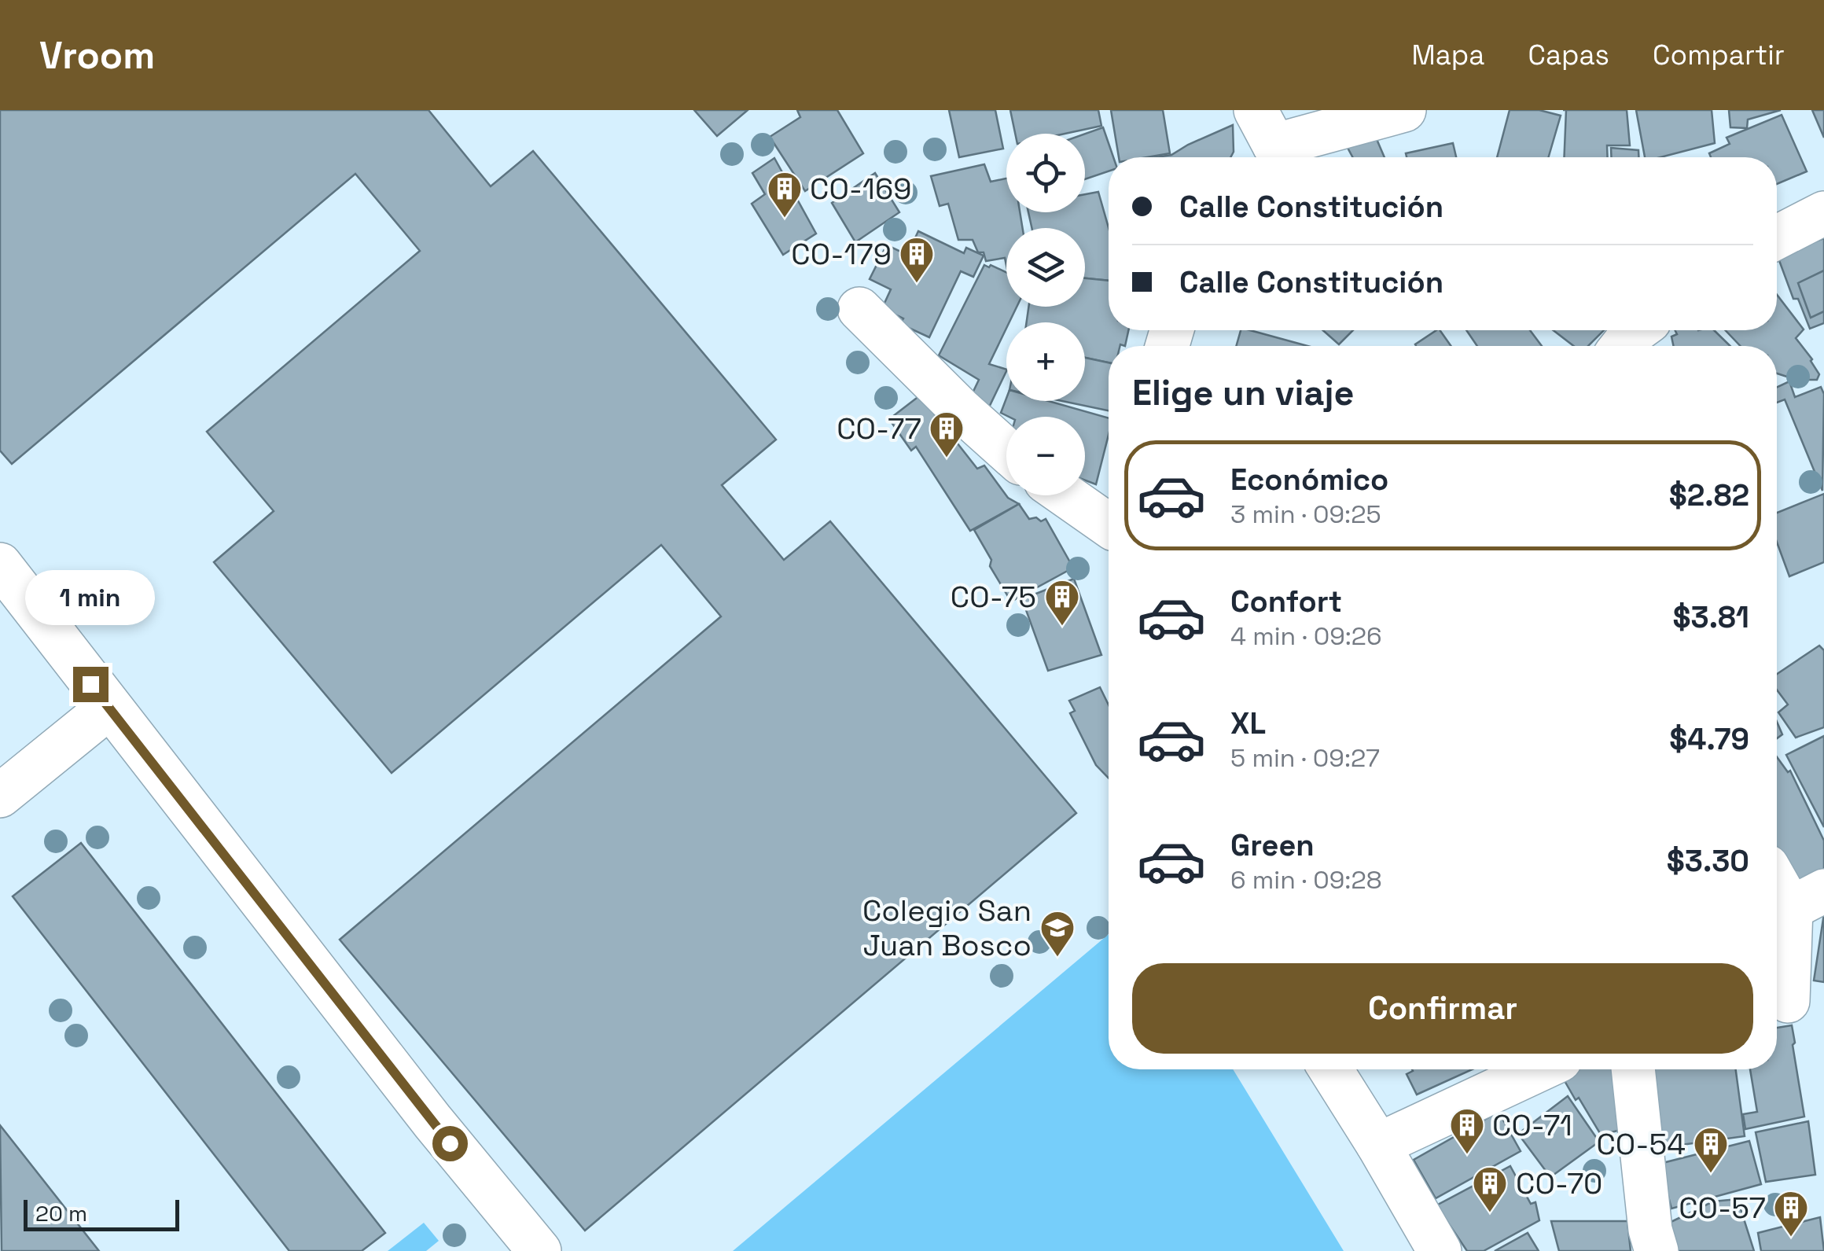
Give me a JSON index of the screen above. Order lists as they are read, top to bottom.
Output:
{
  "places": {
    "building": [
      "CO-169",
      "CO-179",
      "CO-77",
      "CO-75",
      "CO-71",
      "CO-54",
      "CO-70",
      "CO-57"
    ],
    "school or university": ["Colegio San Juan Bosco"]
  },
  "scale_bar": "20 m",
  "page": {
    "header": "Vroom",
    "nav": ["Mapa", "Capas", "Compartir"],
    "map_buttons": ["+", "−"],
    "banner": ["Calle Constitución", "Calle Constitución"],
    "heading": "Elige un viaje",
    "list": [
      {
        "name": "Económico",
        "note": "3 min · 09:25",
        "value": "$2.82"
      },
      {
        "name": "Confort",
        "note": "4 min · 09:26",
        "value": "$3.81"
      },
      {
        "name": "XL",
        "note": "5 min · 09:27",
        "value": "$4.79"
      },
      {
        "name": "Green",
        "note": "6 min · 09:28",
        "value": "$3.30"
      }
    ],
    "bubble": "1 min",
    "buttons": "Confirmar",
    "scale": "20 m"
  }
}
